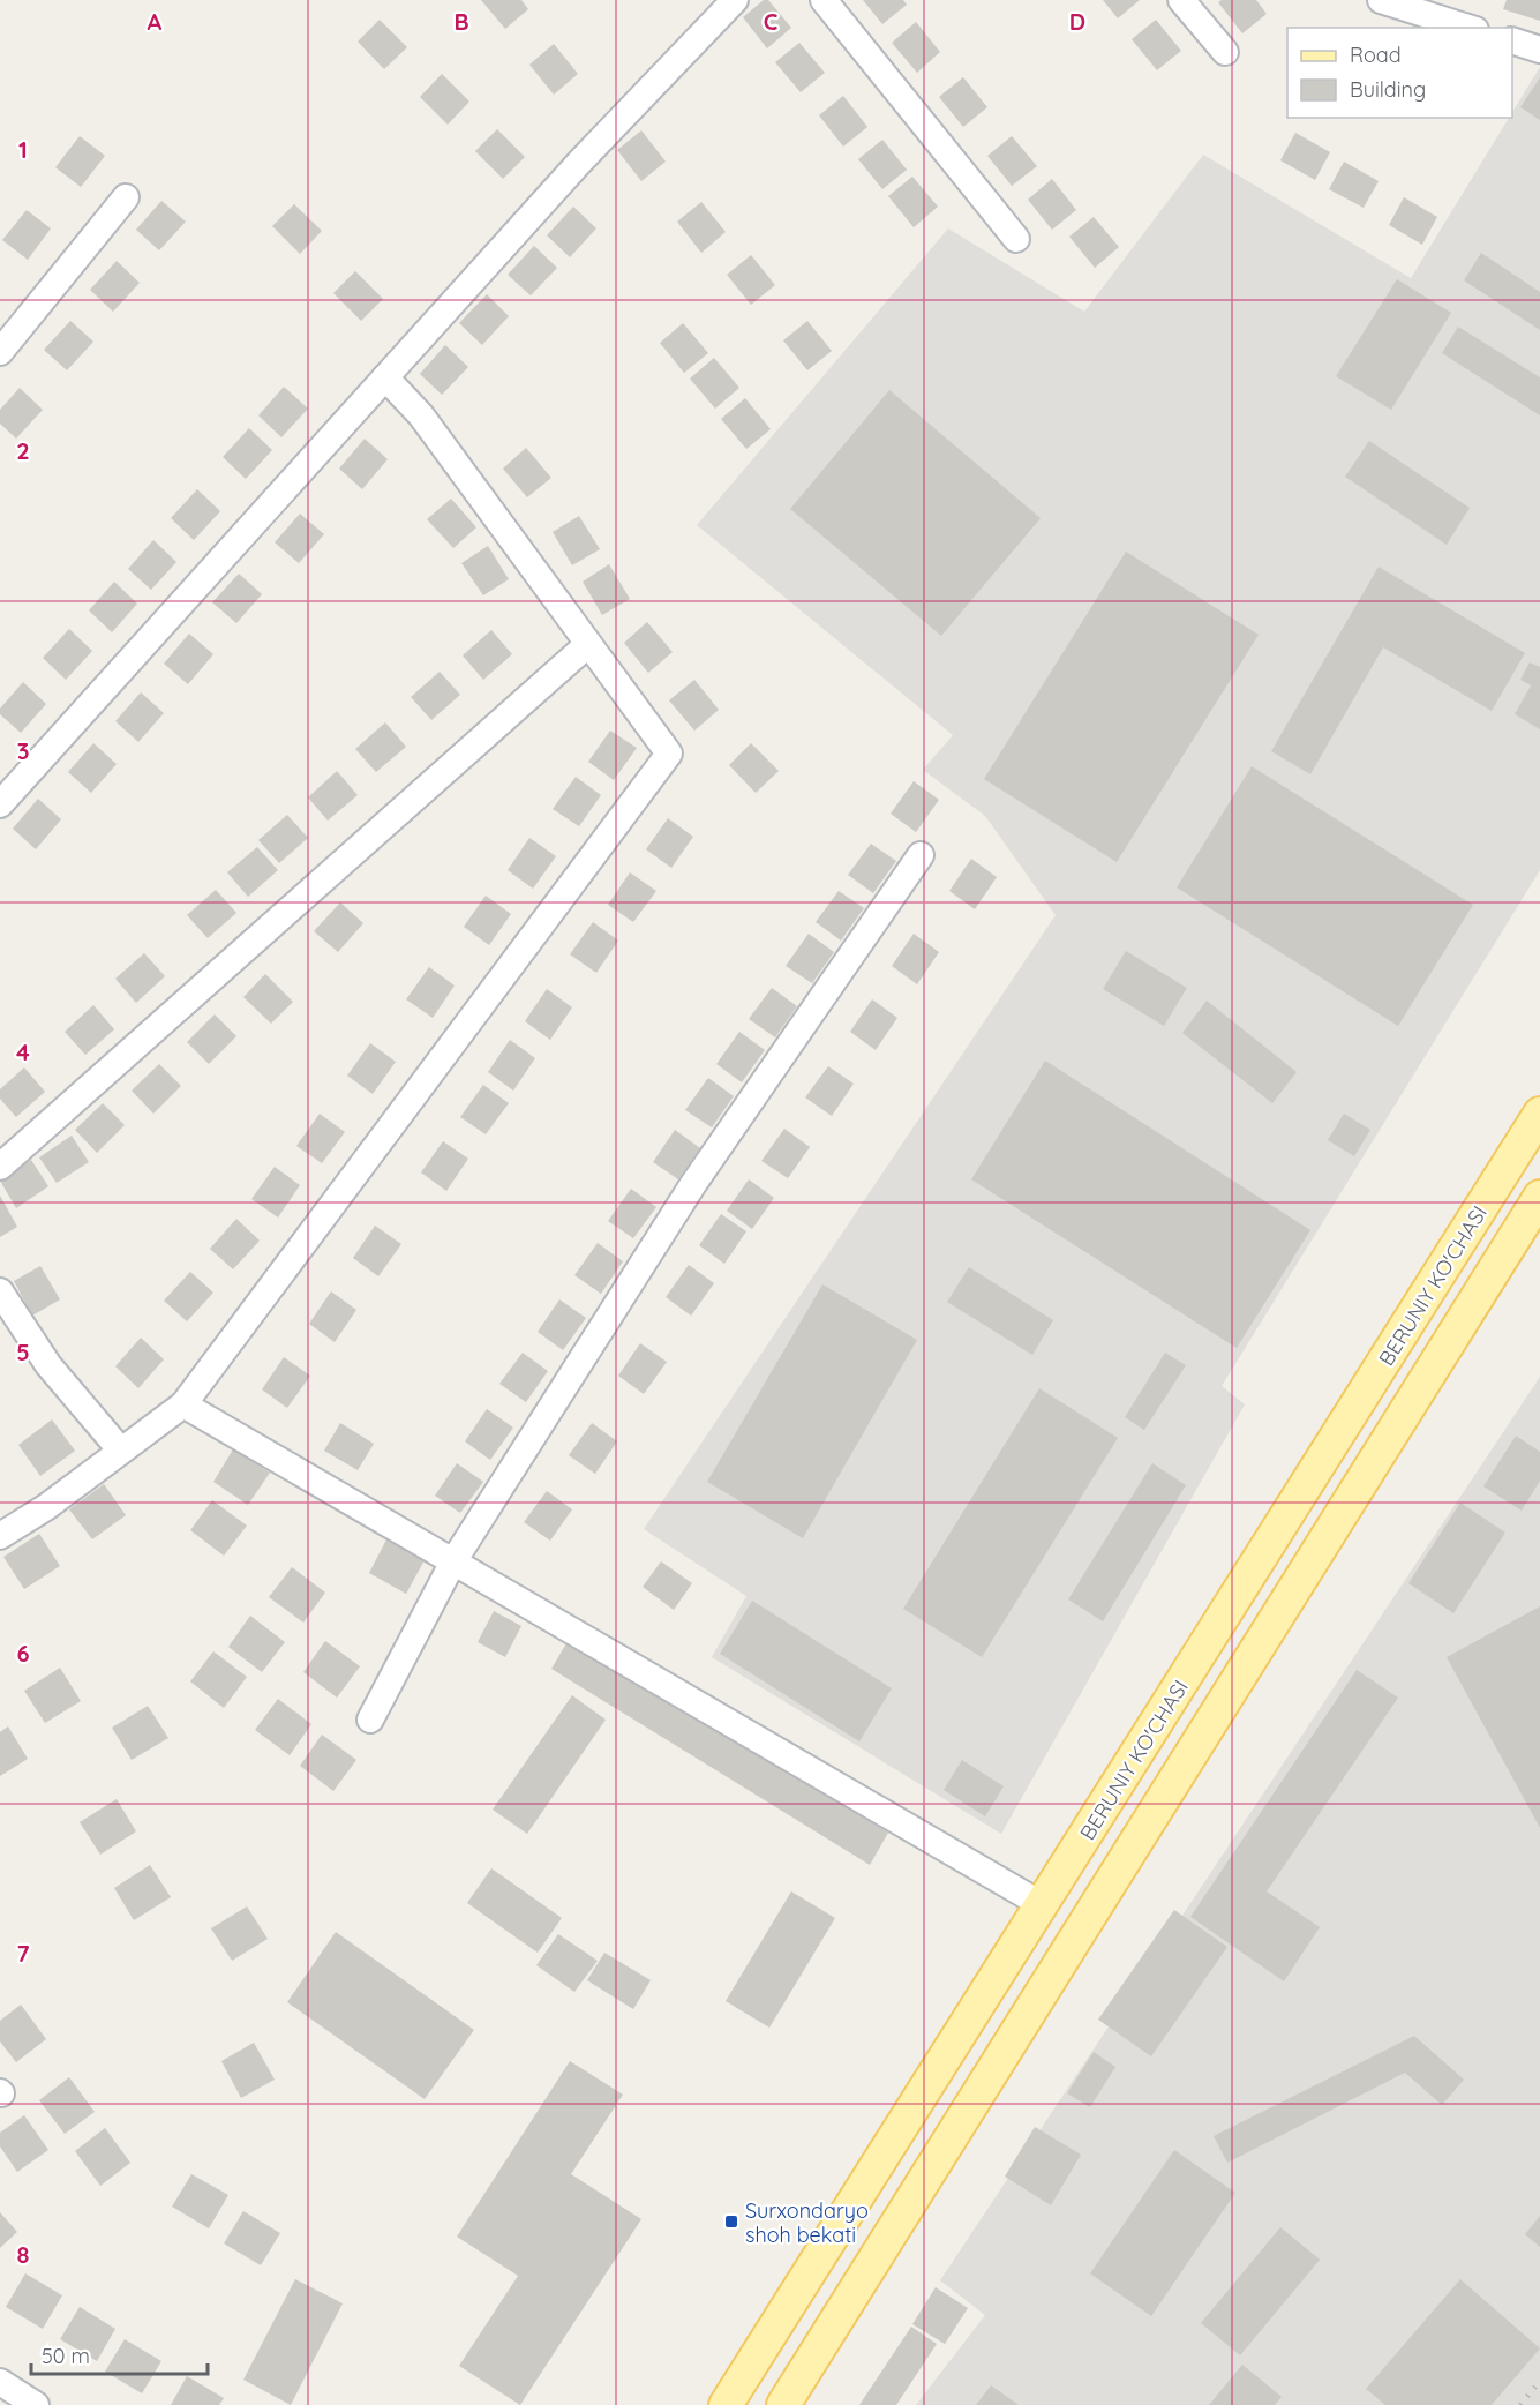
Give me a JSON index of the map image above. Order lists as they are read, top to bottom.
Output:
{
  "streets": {
    "main road": ["BERUNIY KO'CHASI"]
  },
  "places": {
    "transit": ["Surxondaryo shoh bekati"]
  },
  "legend": ["Road", "Building"],
  "scale_bar": "50 m",
  "grid": {
    "columns": [
      "A",
      "B",
      "C",
      "D"
    ],
    "rows": [
      "1",
      "2",
      "3",
      "4",
      "5",
      "6",
      "7",
      "8"
    ]
  }
}
